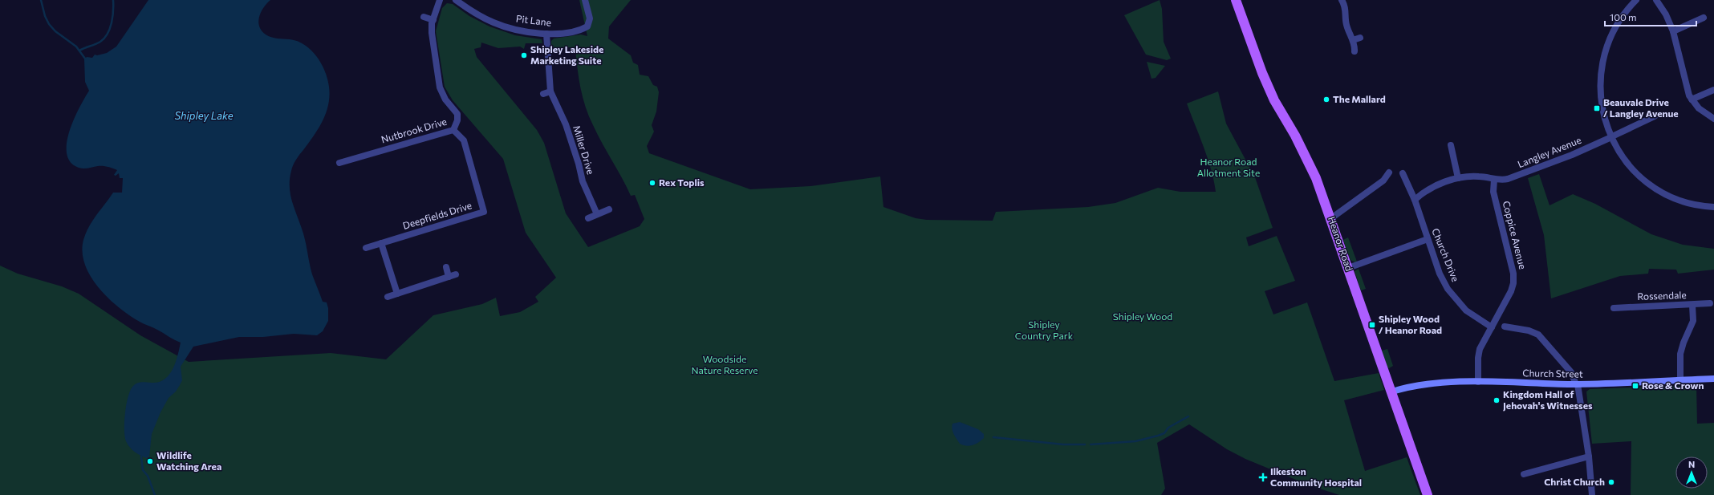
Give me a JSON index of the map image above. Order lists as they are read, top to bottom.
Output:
{
  "streets": {
    "main road": ["Heanor Road"],
    "street": [
      "Pit Lane",
      "Nutbrook Drive",
      "Miller Drive",
      "Langley Avenue",
      "Deepfields Drive",
      "Coppice Avenue",
      "Church Drive",
      "Rossendale",
      "Church Street"
    ]
  },
  "crossings": [
    ["Pit Lane", "Miller Drive"],
    ["Nutbrook Drive", "Deepfields Drive"],
    ["Langley Avenue", "Coppice Avenue"],
    ["Coppice Avenue", "Church Drive"],
    ["Coppice Avenue", "Church Street"],
    ["Heanor Road", "Church Street"],
    ["Rossendale", "Church Street"]
  ],
  "water": ["Shipley Lake"],
  "parks": [
    "Heanor Road Allotment Site",
    "Shipley Wood",
    "Shipley Country Park",
    "Woodside Nature Reserve"
  ],
  "places": {
    "other": [
      "Shipley Lakeside Marketing Suite",
      "The Mallard",
      "Rex Toplis",
      "Kingdom Hall of Jehovah's Witnesses",
      "Wildlife Watching Area",
      "Christ Church"
    ],
    "transit": ["Beauvale Drive / Langley Avenue", "Shipley Wood / Heanor Road", "Rose & Crown"],
    "health": ["Ilkeston Community Hospital"]
  },
  "scale_bar": "100 m",
  "north": "top"
}
